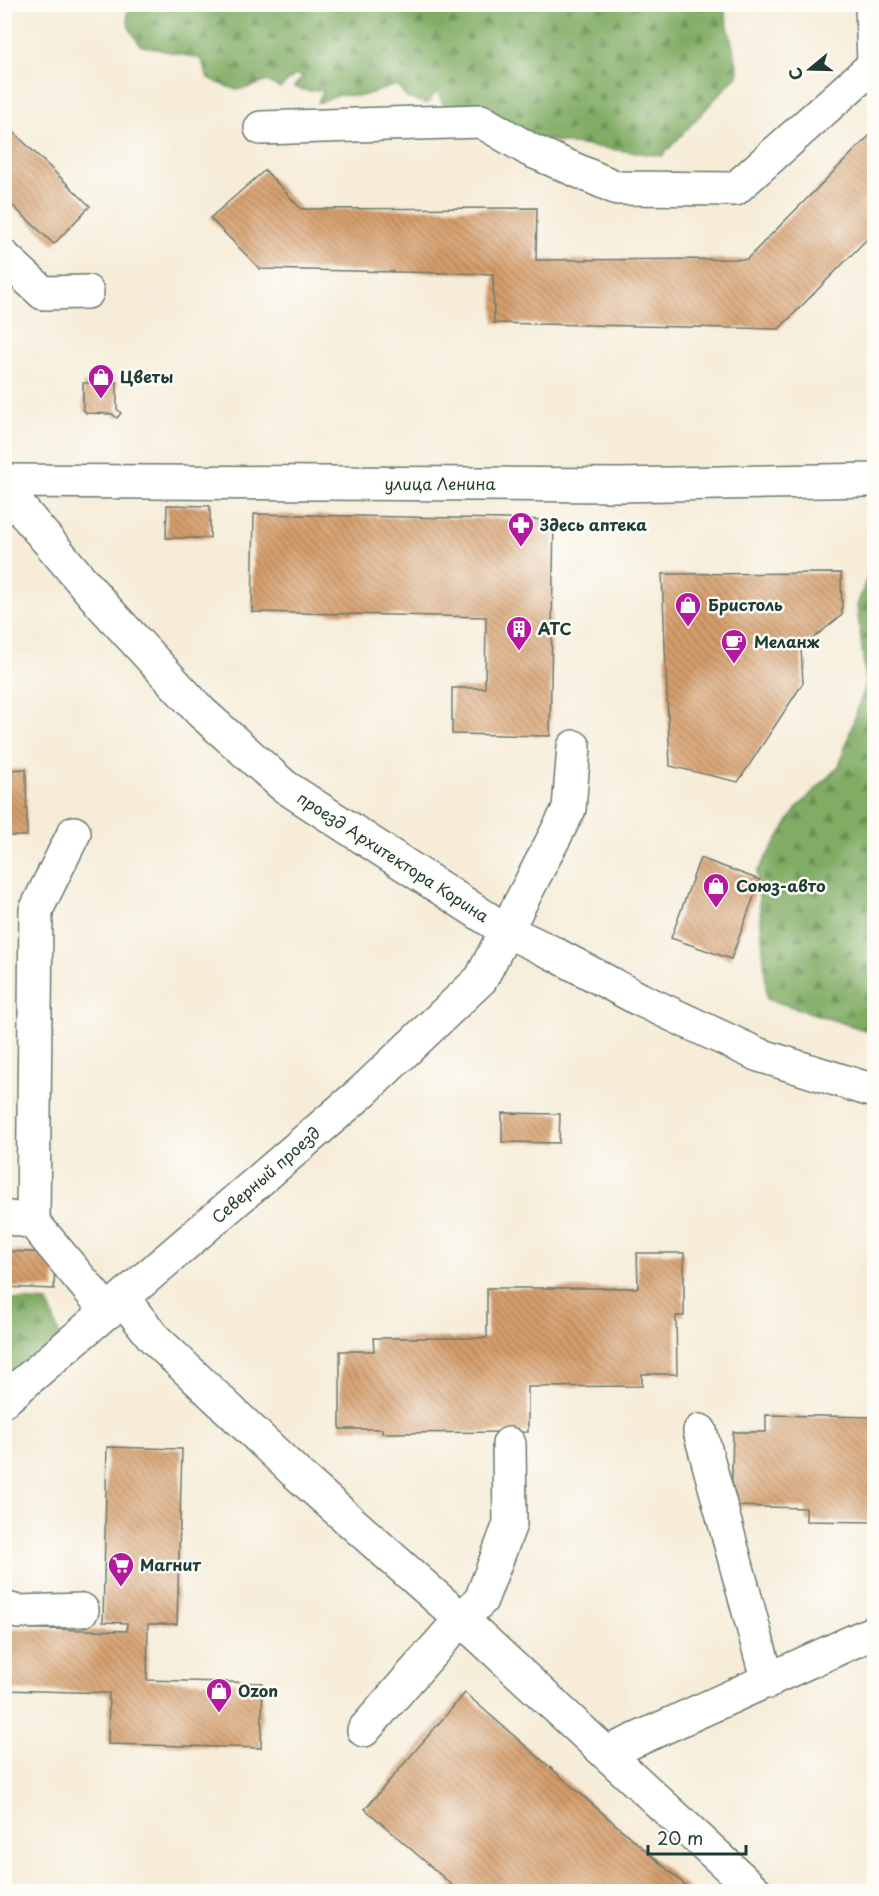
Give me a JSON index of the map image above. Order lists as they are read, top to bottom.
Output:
{
  "streets": {
    "street": ["улица Ленина", "проезд Архитектора Корина", "Северный проезд"]
  },
  "crossings": [
    ["проезд Архитектора Корина", "Северный проезд"]
  ],
  "places": {
    "shop": [
      "Цветы",
      "Бристоль",
      "Союз-авто",
      "Ozon"
    ],
    "pharmacy": ["Здесь аптека"],
    "building": ["АТС"],
    "cafe": ["Меланж"],
    "supermarket": ["Магнит"]
  },
  "scale_bar": "20 m",
  "north": "left"
}
